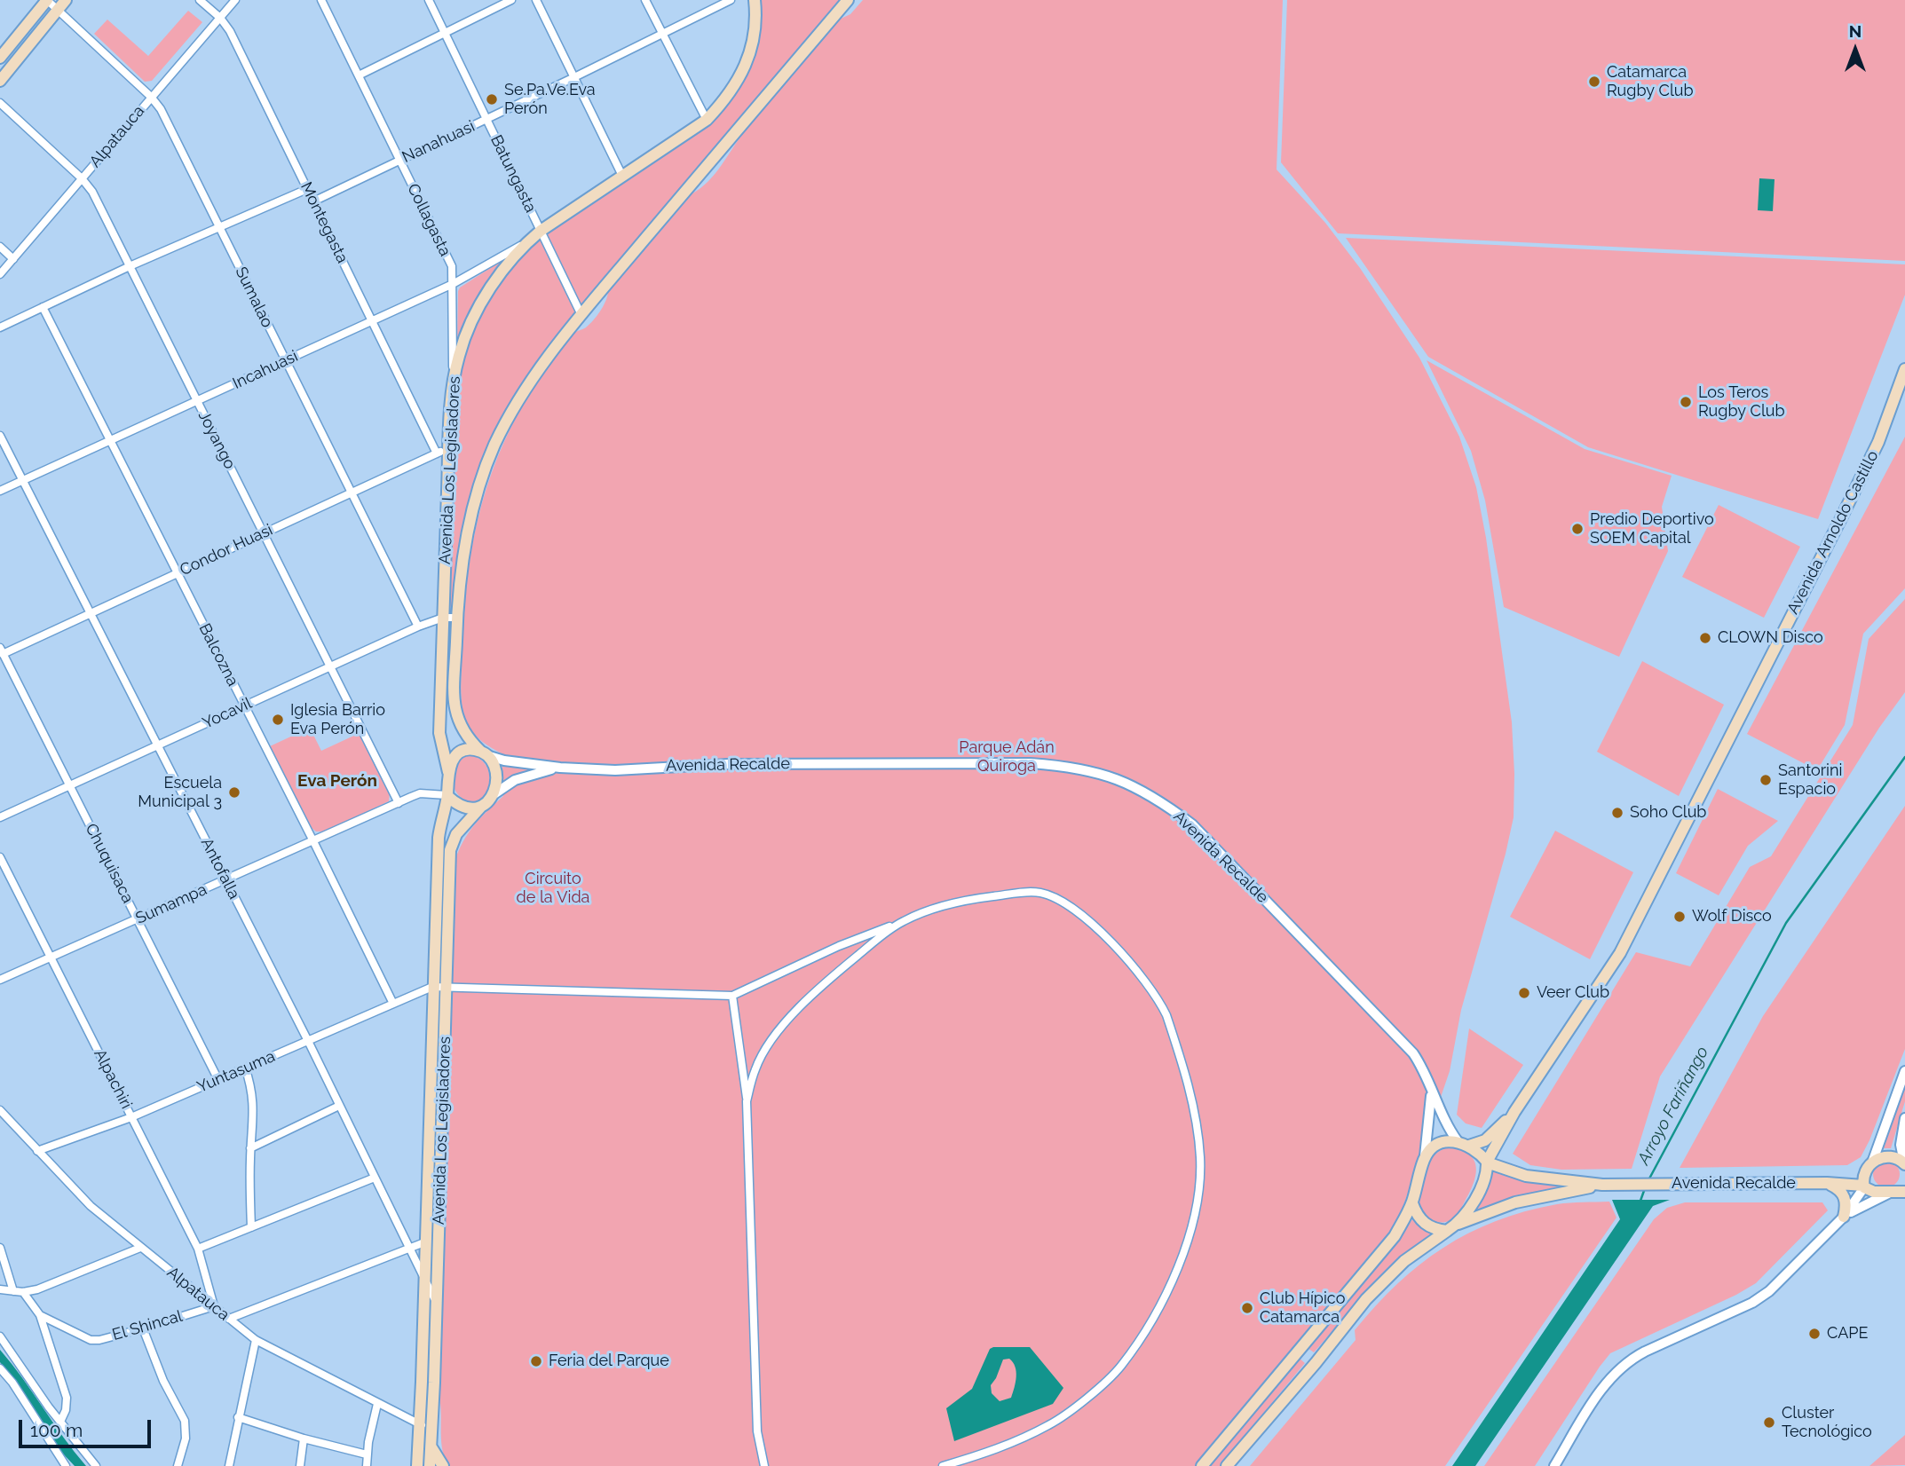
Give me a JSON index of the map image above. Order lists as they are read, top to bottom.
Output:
{
  "streets": {
    "main road": ["Avenida Los Legisladores", "Avenida Arnoldo Castillo", "Avenida Recalde"],
    "street": [
      "Alpatauca",
      "Nanahuasi",
      "Batungasta",
      "Collagasta",
      "Montegasta",
      "Sumalao",
      "Incahuasi",
      "Joyango",
      "Condor Huasi",
      "Balcozna",
      "Yocavil",
      "Chuquisaca",
      "Antofalla",
      "Sumampa",
      "Yuntasuma",
      "Alpachiri",
      "El Shincal"
    ]
  },
  "crossings": [
    ["Alpatauca", "Montegasta"],
    ["Alpatauca", "Sumalao"],
    ["Alpatauca", "Joyango"],
    ["Alpatauca", "Avenida Los Legisladores"],
    ["Alpatauca", "Yuntasuma"],
    ["Alpatauca", "Alpachiri"],
    ["Alpatauca", "El Shincal"],
    ["Nanahuasi", "Batungasta"],
    ["Nanahuasi", "Collagasta"],
    ["Nanahuasi", "Montegasta"],
    ["Batungasta", "Avenida Los Legisladores"],
    ["Collagasta", "Incahuasi"],
    ["Collagasta", "Avenida Los Legisladores"],
    ["Montegasta", "Incahuasi"],
    ["Montegasta", "Condor Huasi"],
    ["Sumalao", "Incahuasi"],
    ["Sumalao", "Condor Huasi"],
    ["Sumalao", "Yocavil"],
    ["Incahuasi", "Joyango"],
    ["Incahuasi", "Avenida Los Legisladores"],
    ["Incahuasi", "Balcozna"],
    ["Incahuasi", "Antofalla"],
    ["Joyango", "Condor Huasi"],
    ["Joyango", "Yocavil"],
    ["Joyango", "Sumampa"],
    ["Avenida Los Legisladores", "Condor Huasi"],
    ["Avenida Los Legisladores", "Yocavil"],
    ["Avenida Los Legisladores", "Avenida Recalde"],
    ["Avenida Los Legisladores", "Antofalla"],
    ["Avenida Los Legisladores", "Sumampa"],
    ["Avenida Los Legisladores", "Yuntasuma"],
    ["Avenida Arnoldo Castillo", "Avenida Recalde"],
    ["Condor Huasi", "Balcozna"],
    ["Condor Huasi", "Chuquisaca"],
    ["Condor Huasi", "Antofalla"],
    ["Balcozna", "Yocavil"],
    ["Balcozna", "Sumampa"],
    ["Balcozna", "Yuntasuma"],
    ["Yocavil", "Chuquisaca"],
    ["Yocavil", "Antofalla"],
    ["Avenida Recalde", "Sumampa"],
    ["Chuquisaca", "Sumampa"],
    ["Chuquisaca", "Yuntasuma"],
    ["Antofalla", "Sumampa"],
    ["Antofalla", "Yuntasuma"],
    ["Sumampa", "Alpachiri"],
    ["Yuntasuma", "Alpachiri"],
    ["Alpachiri", "El Shincal"]
  ],
  "districts": ["Eva Perón"],
  "water": ["Arroyo Fariñango"],
  "parks": ["Parque Adán Quiroga", "Circuito de la Vida"],
  "places": [
    "Catamarca Rugby Club",
    "Se.Pa.Ve.Eva Perón",
    "Los Teros Rugby Club",
    "Predio Deportivo SOEM Capital",
    "CLOWN Disco",
    "Iglesia Barrio Eva Perón",
    "Santorini Espacio",
    "Escuela Municipal 3",
    "Soho Club",
    "Wolf Disco",
    "Veer Club",
    "Club Hípico Catamarca",
    "CAPE",
    "Feria del Parque",
    "Cluster Tecnológico"
  ],
  "scale_bar": "100 m",
  "north": "top"
}
